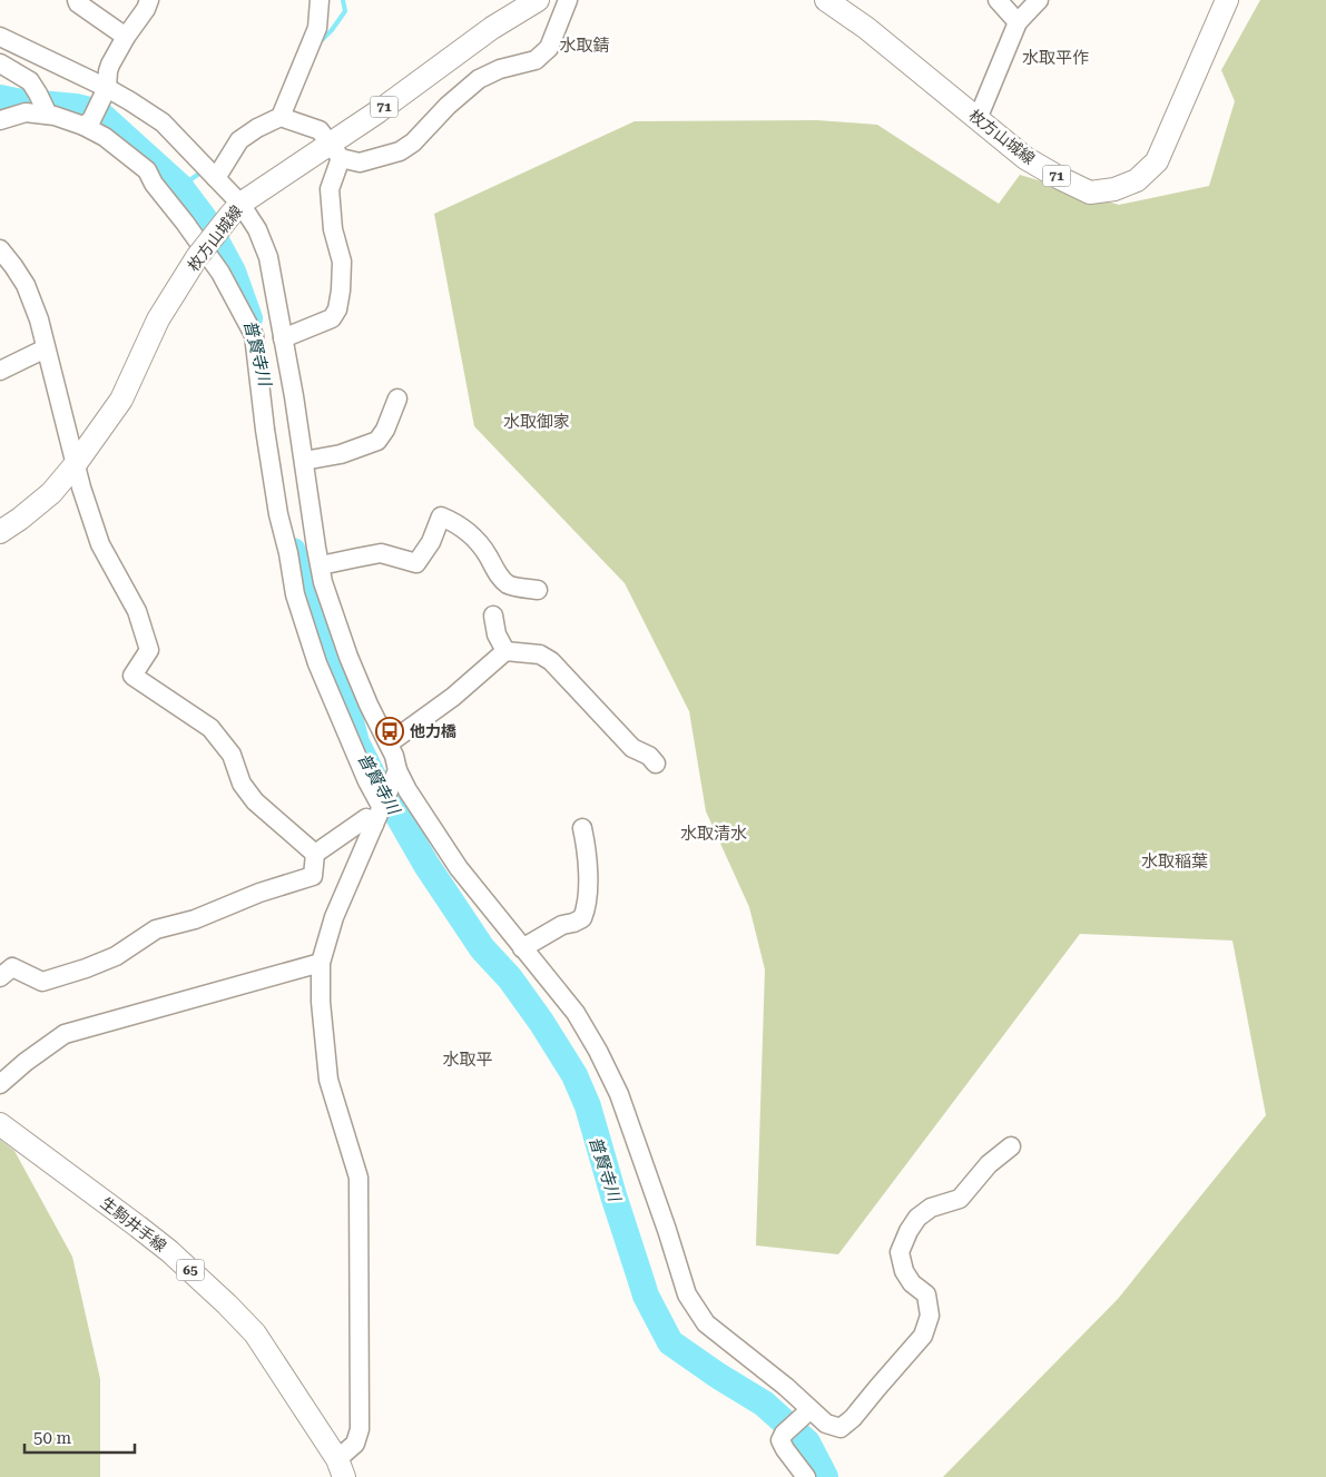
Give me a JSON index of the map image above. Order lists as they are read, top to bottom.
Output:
{
  "streets": {
    "main road": [
      "71",
      "枚方山城線",
      "生駒井手線",
      "65"
    ]
  },
  "districts": [
    "水取錆",
    "水取平作",
    "水取御家",
    "水取清水",
    "水取稲葉",
    "水取平"
  ],
  "water": ["普賢寺川"],
  "places": {
    "bus stop": ["他力橋"]
  },
  "scale_bar": "50 m"
}
